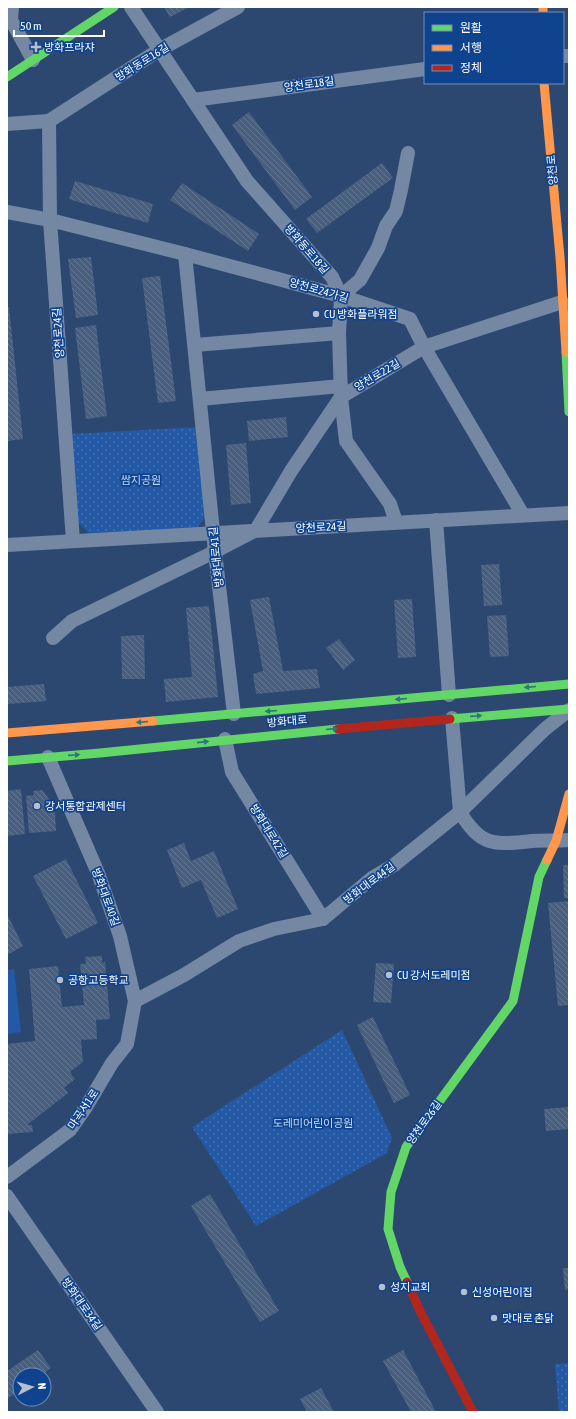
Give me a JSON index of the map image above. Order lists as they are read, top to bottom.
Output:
{
  "streets": {
    "main road": ["양천로", "방화대로", "양천로26길"],
    "street": [
      "방화동로16길",
      "양천로18길",
      "방화동로18길",
      "양천로24가길",
      "양천로24길",
      "양천로22길",
      "방화대로41길",
      "방화대로42길",
      "방화대로44길",
      "방화대로40길",
      "마곡서1로",
      "방화대로34길"
    ]
  },
  "crossings": [
    ["방화동로16길", "방화동로18길"],
    ["양천로18길", "방화동로18길"],
    ["양천로", "양천로22길"],
    ["방화동로18길", "양천로24가길"],
    ["방화동로18길", "양천로24길"],
    ["방화동로18길", "양천로22길"],
    ["양천로24가길", "양천로24길"],
    ["양천로24가길", "양천로22길"],
    ["양천로24가길", "방화대로41길"],
    ["양천로24길", "양천로22길"],
    ["양천로24길", "방화대로41길"],
    ["방화대로41길", "방화대로"],
    ["방화대로", "방화대로42길"],
    ["방화대로", "방화대로44길"],
    ["방화대로", "방화대로40길"],
    ["방화대로42길", "방화대로44길"],
    ["방화대로44길", "방화대로40길"],
    ["방화대로40길", "마곡서1로"]
  ],
  "parks": ["쌈지공원", "도레미어린이공원"],
  "places": {
    "health": ["방화프라쟈"],
    "other": [
      "CU 방화플라워점",
      "강서통합관제센터",
      "CU 강서도레미점",
      "공항고등학교",
      "성지교회",
      "신성어린이집",
      "맛대로 촌닭"
    ]
  },
  "legend": ["원활", "서행", "정체"],
  "scale_bar": "50 m",
  "north": "right"
}
